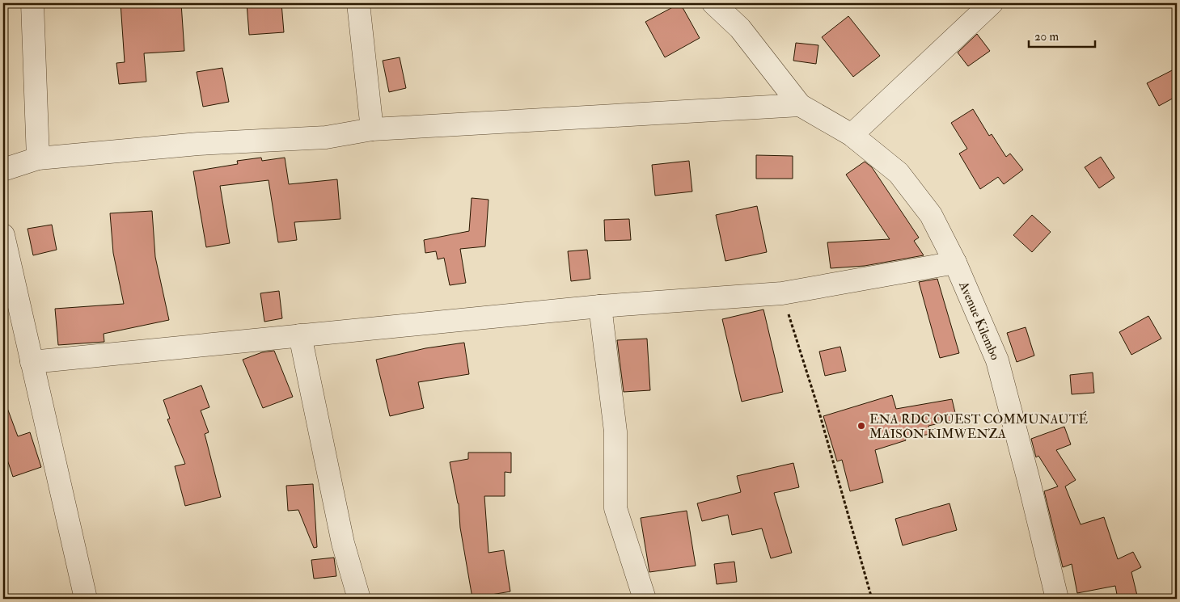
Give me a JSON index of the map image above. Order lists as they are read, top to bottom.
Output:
{
  "streets": {
    "street": ["Avenue Kilembo"]
  },
  "places": ["ENA RDC OUEST COMMUNAUTÉ MAISON KIMWENZA"],
  "scale_bar": "20 m"
}
